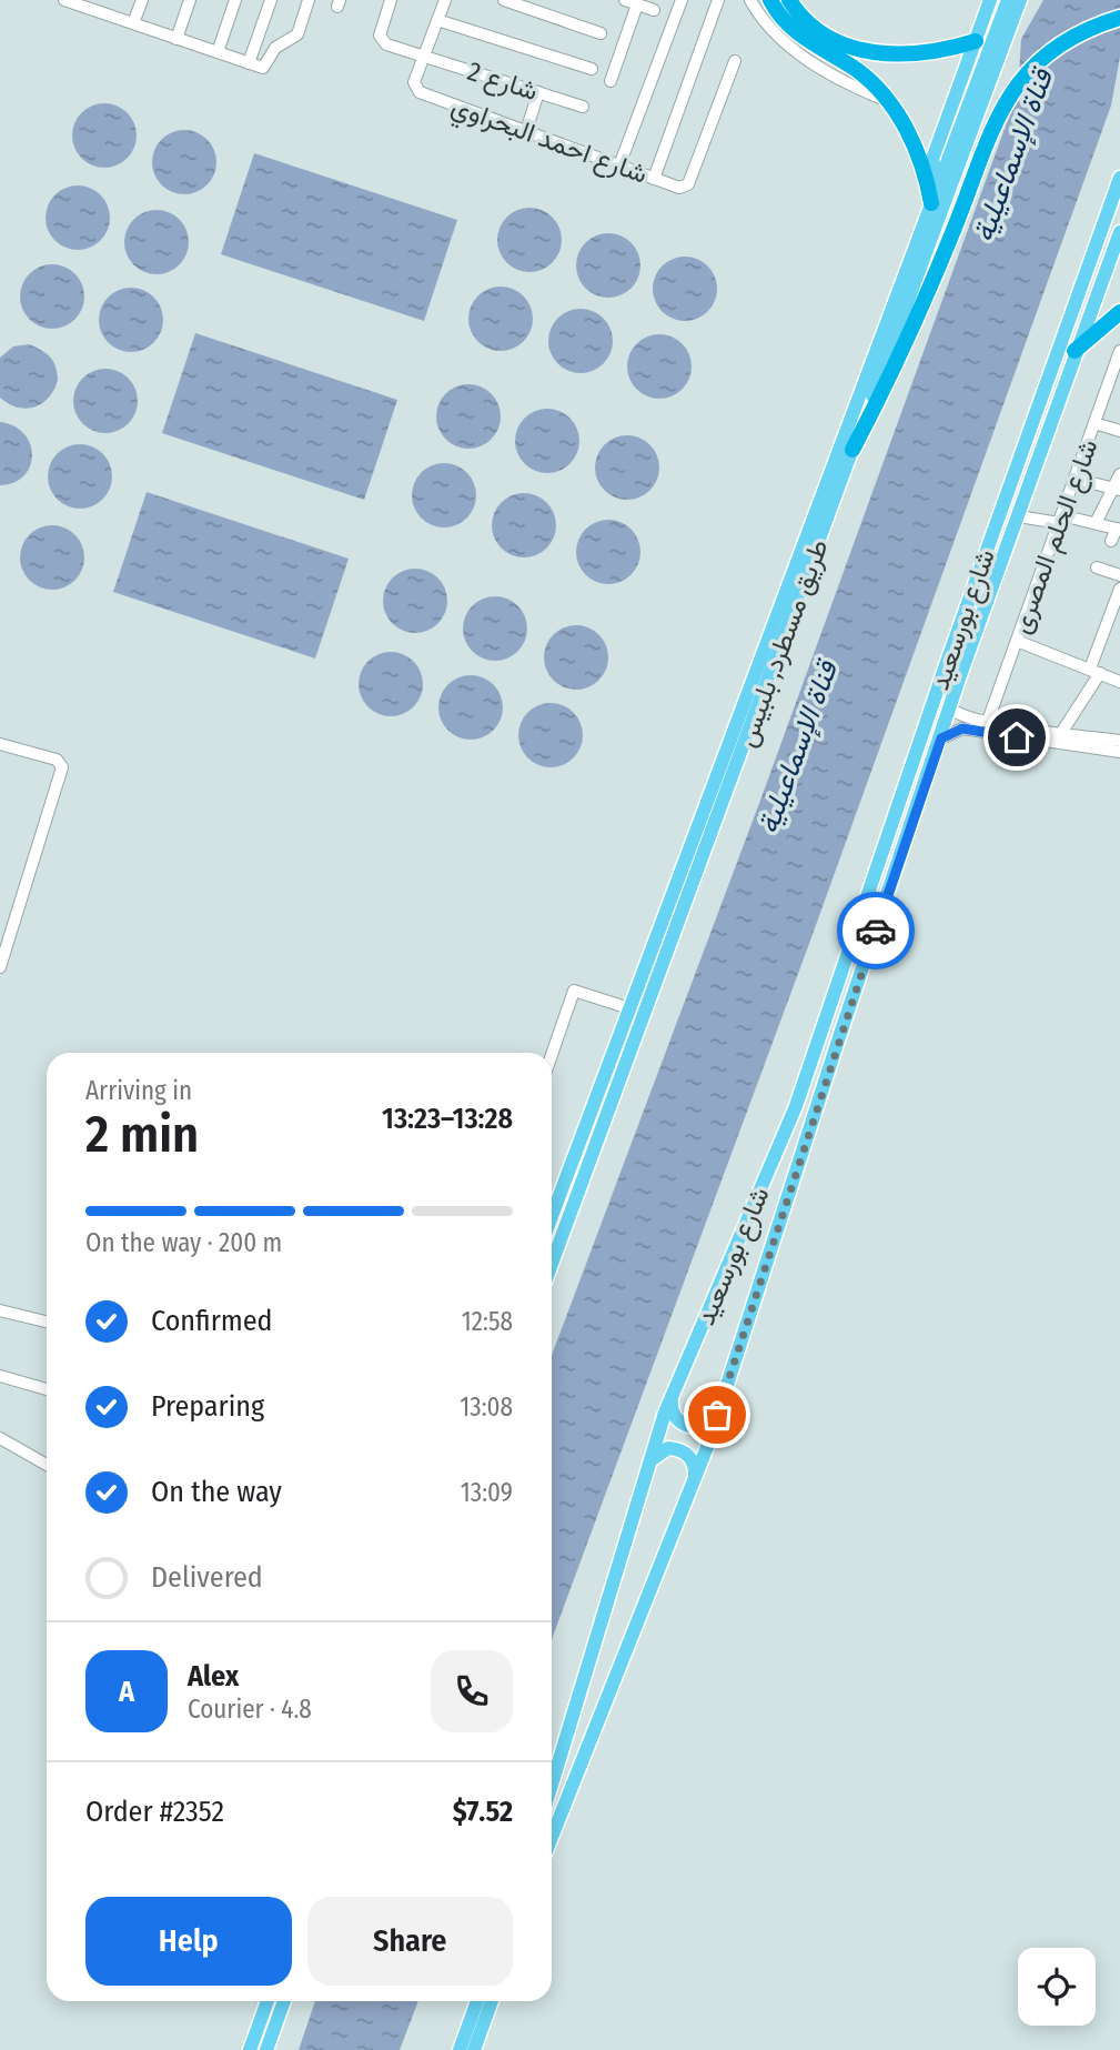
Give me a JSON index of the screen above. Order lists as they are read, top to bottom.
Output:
{
  "streets": {
    "main road": ["شارع بورسعيد", "طريق مسطرد, بلبيس"],
    "street": ["شارع 2", "شارع احمد البحراوي", "شارع الحلم المصرى"]
  },
  "crossings": [
    ["شارع 2", "شارع احمد البحراوي"]
  ],
  "water": ["قناة الإسماعيلية"],
  "page": {
    "heading": ["2 min", "Arriving in", "13:23–13:28"],
    "panel": [
      "Alex",
      "Courier · 4.8",
      "Order #2352",
      "$7.52"
    ],
    "bar": "On the way · 200 m",
    "list": [
      ["Confirmed", "12:58"],
      ["Preparing", "13:08"],
      ["On the way", "13:09"],
      "Delivered"
    ],
    "round": "A",
    "buttons": ["Help", "Share"]
  }
}
